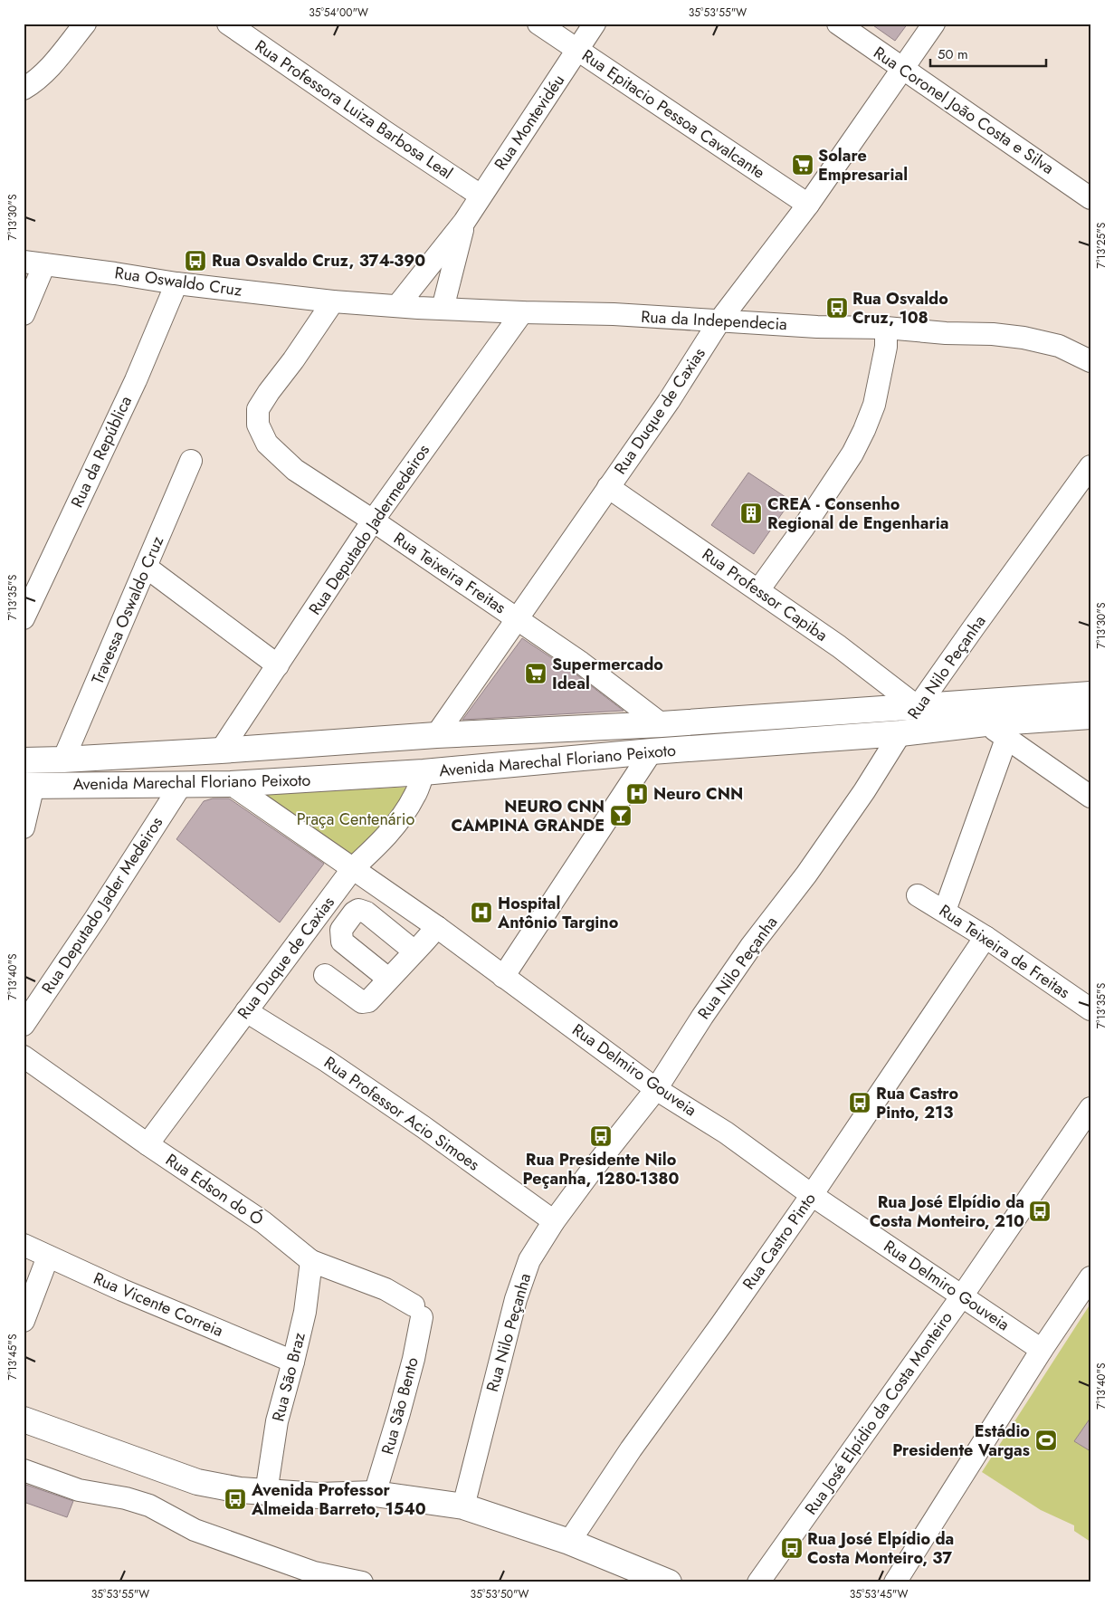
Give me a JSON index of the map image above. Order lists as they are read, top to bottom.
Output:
{
  "streets": {
    "main road": ["Rua Nilo Peçanha", "Avenida Marechal Floriano Peixoto"],
    "street": [
      "Rua Professora Luiza Barbosa Leal",
      "Rua Coronel João Costa e Silva",
      "Rua Epitacio Pessoa Cavalcante",
      "Rua Montevidéu",
      "Rua Oswaldo Cruz",
      "Rua da Independecia",
      "Rua Duque de Caxias",
      "Rua da República",
      "Rua Deputado Jadermedeiros",
      "Rua Teixeira Freitas",
      "Rua Professor Capiba",
      "Travessa Oswaldo Cruz",
      "Rua Deputado Jader Medeiros",
      "Rua Teixeira de Freitas",
      "Rua Delmiro Gouveia",
      "Rua Professor Acio Simoes",
      "Rua Edson do Ó",
      "Rua Castro Pinto",
      "Rua Vicente Correia",
      "Rua São Braz",
      "Rua São Bento",
      "Rua José Elpídio da Costa Monteiro"
    ]
  },
  "crossings": [
    ["Rua Professora Luiza Barbosa Leal", "Rua Montevidéu"],
    ["Rua Coronel João Costa e Silva", "Rua Duque de Caxias"],
    ["Rua Epitacio Pessoa Cavalcante", "Rua Montevidéu"],
    ["Rua Epitacio Pessoa Cavalcante", "Rua Duque de Caxias"],
    ["Rua Montevidéu", "Rua da Independecia"],
    ["Rua Oswaldo Cruz", "Rua da Independecia"],
    ["Rua Oswaldo Cruz", "Rua da República"],
    ["Rua Oswaldo Cruz", "Rua Teixeira Freitas"],
    ["Rua da Independecia", "Rua Duque de Caxias"],
    ["Rua da Independecia", "Rua Deputado Jadermedeiros"],
    ["Rua da Independecia", "Rua Teixeira Freitas"],
    ["Rua Duque de Caxias", "Rua Teixeira Freitas"],
    ["Rua Duque de Caxias", "Rua Professor Capiba"],
    ["Rua Duque de Caxias", "Avenida Marechal Floriano Peixoto"],
    ["Rua Duque de Caxias", "Rua Delmiro Gouveia"],
    ["Rua Duque de Caxias", "Rua Professor Acio Simoes"],
    ["Rua Duque de Caxias", "Rua Edson do Ó"],
    ["Rua Deputado Jadermedeiros", "Rua Teixeira Freitas"],
    ["Rua Deputado Jadermedeiros", "Avenida Marechal Floriano Peixoto"],
    ["Rua Teixeira Freitas", "Avenida Marechal Floriano Peixoto"],
    ["Rua Professor Capiba", "Rua Nilo Peçanha"],
    ["Rua Professor Capiba", "Avenida Marechal Floriano Peixoto"],
    ["Travessa Oswaldo Cruz", "Avenida Marechal Floriano Peixoto"],
    ["Rua Nilo Peçanha", "Avenida Marechal Floriano Peixoto"],
    ["Rua Nilo Peçanha", "Rua Delmiro Gouveia"],
    ["Rua Nilo Peçanha", "Rua Professor Acio Simoes"],
    ["Avenida Marechal Floriano Peixoto", "Rua Deputado Jader Medeiros"],
    ["Avenida Marechal Floriano Peixoto", "Rua Delmiro Gouveia"],
    ["Rua Teixeira de Freitas", "Rua Castro Pinto"],
    ["Rua Delmiro Gouveia", "Rua Castro Pinto"],
    ["Rua Delmiro Gouveia", "Rua José Elpídio da Costa Monteiro"],
    ["Rua Edson do Ó", "Rua São Braz"],
    ["Rua Edson do Ó", "Rua São Bento"],
    ["Rua Vicente Correia", "Rua São Braz"]
  ],
  "parks": ["Praça Centenário"],
  "places": {
    "supermarket": ["Solare Empresarial", "Supermercado Ideal"],
    "bus stop": [
      "Rua Osvaldo Cruz, 374-390",
      "Rua Osvaldo Cruz, 108",
      "Rua Castro Pinto, 213",
      "Rua Presidente Nilo Peçanha, 1280-1380",
      "Rua José Elpídio da Costa Monteiro, 210",
      "Avenida Professor Almeida Barreto, 1540",
      "Rua José Elpídio da Costa Monteiro, 37"
    ],
    "building": ["CREA - Consenho Regional de Engenharia"],
    "hospital": ["Neuro CNN", "Hospital Antônio Targino"],
    "bar": ["NEURO CNN CAMPINA GRANDE"],
    "sports": ["Estádio Presidente Vargas"]
  },
  "scale_bar": "50 m",
  "coordinates": [
    "35°54'00\"W",
    "35°53'55\"W",
    "7°13'30\"S",
    "7°13'25\"S",
    "7°13'35\"S",
    "7°13'40\"S",
    "7°13'45\"S",
    "35°53'50\"W",
    "35°53'45\"W"
  ]
}
